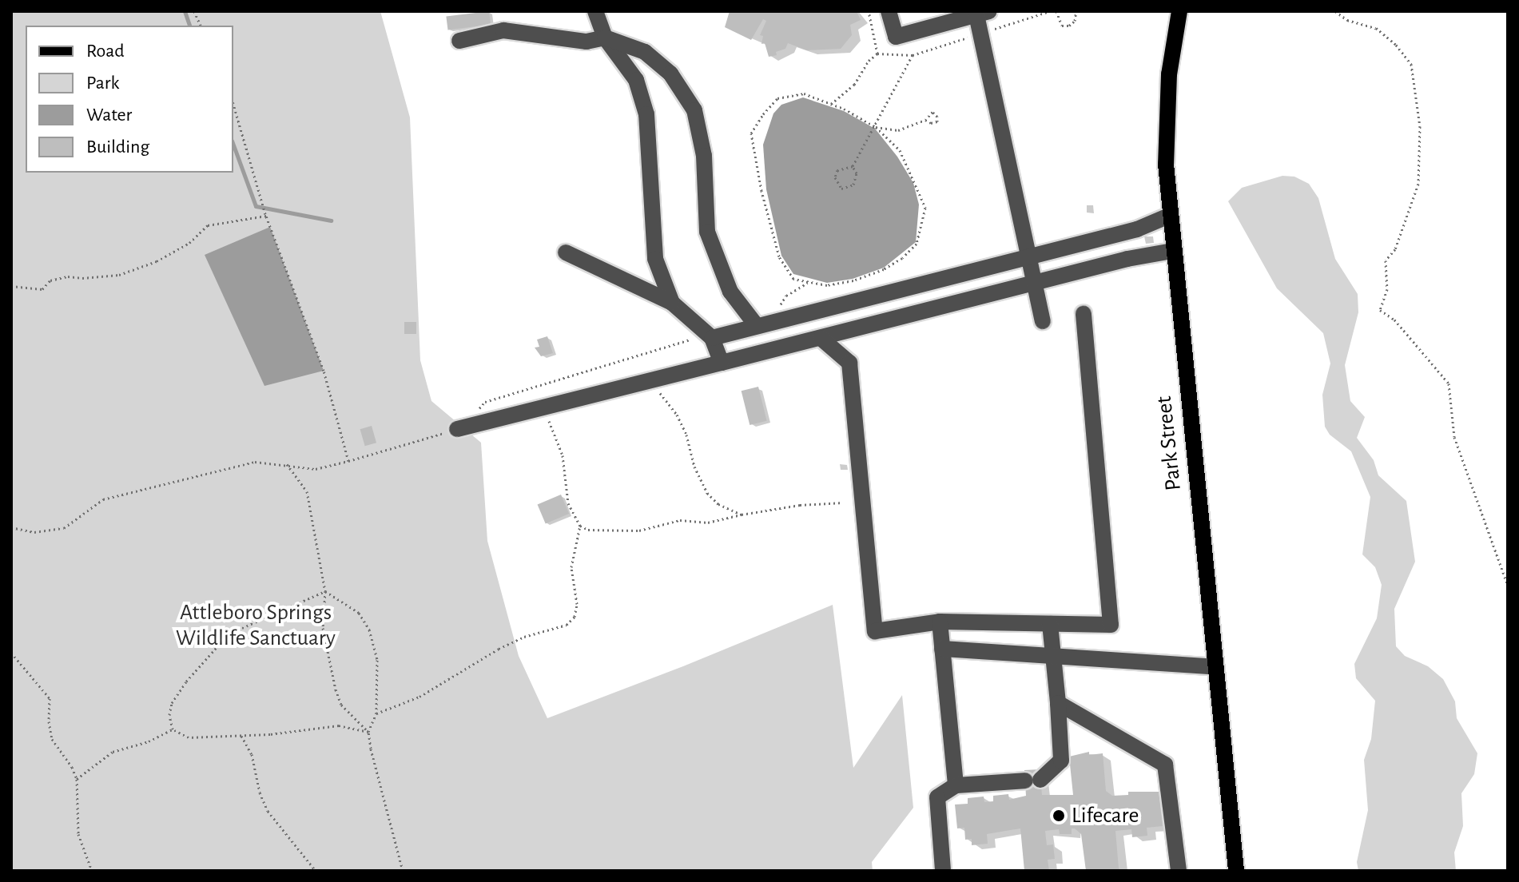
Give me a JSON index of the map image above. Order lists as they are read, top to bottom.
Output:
{
  "streets": {
    "main road": ["Park Street"]
  },
  "parks": ["Attleboro Springs Wildlife Sanctuary"],
  "places": ["Lifecare"],
  "legend": [
    "Road",
    "Park",
    "Water",
    "Building"
  ]
}
